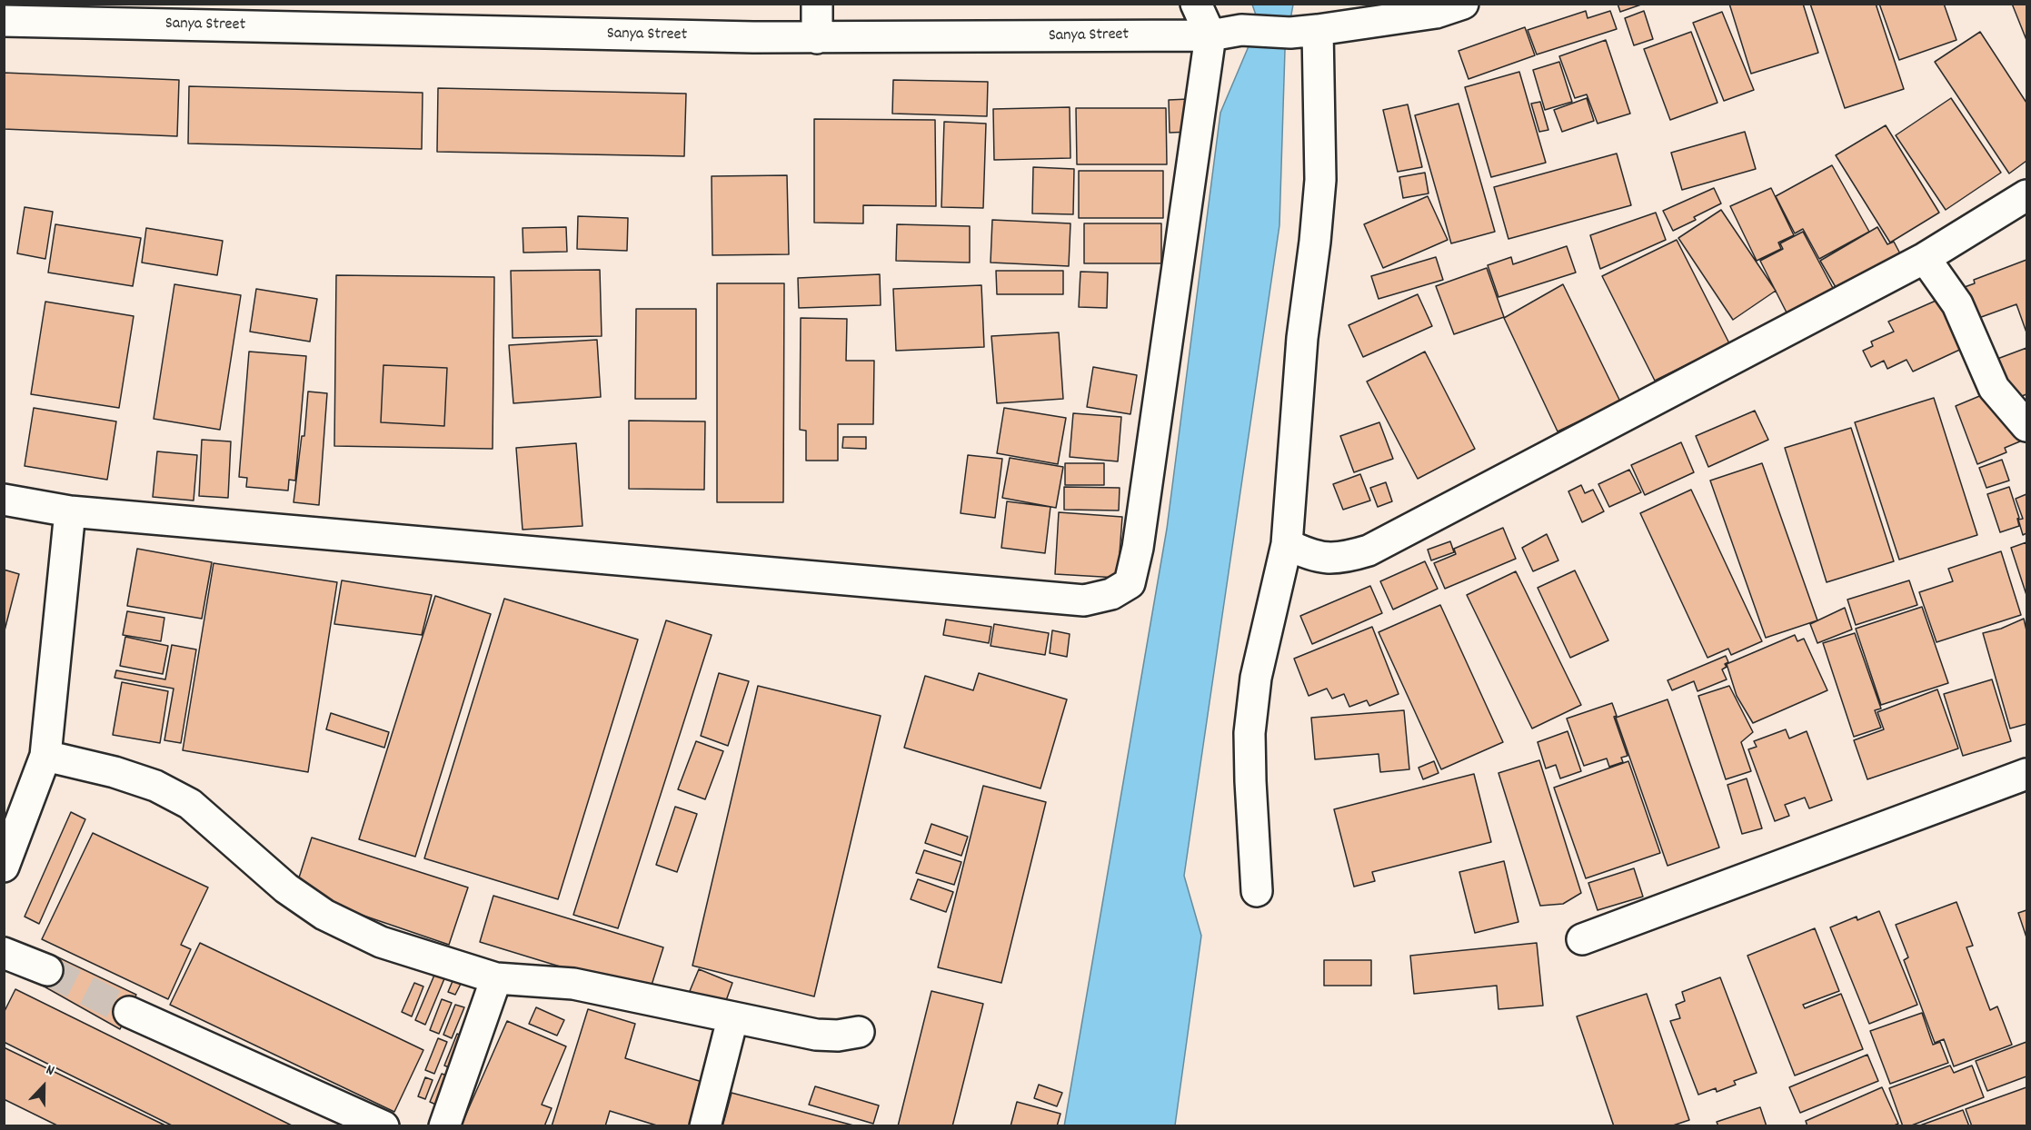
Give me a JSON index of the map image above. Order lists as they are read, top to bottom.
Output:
{
  "streets": {
    "street": ["Sanya Street"]
  },
  "north": "top"
}
